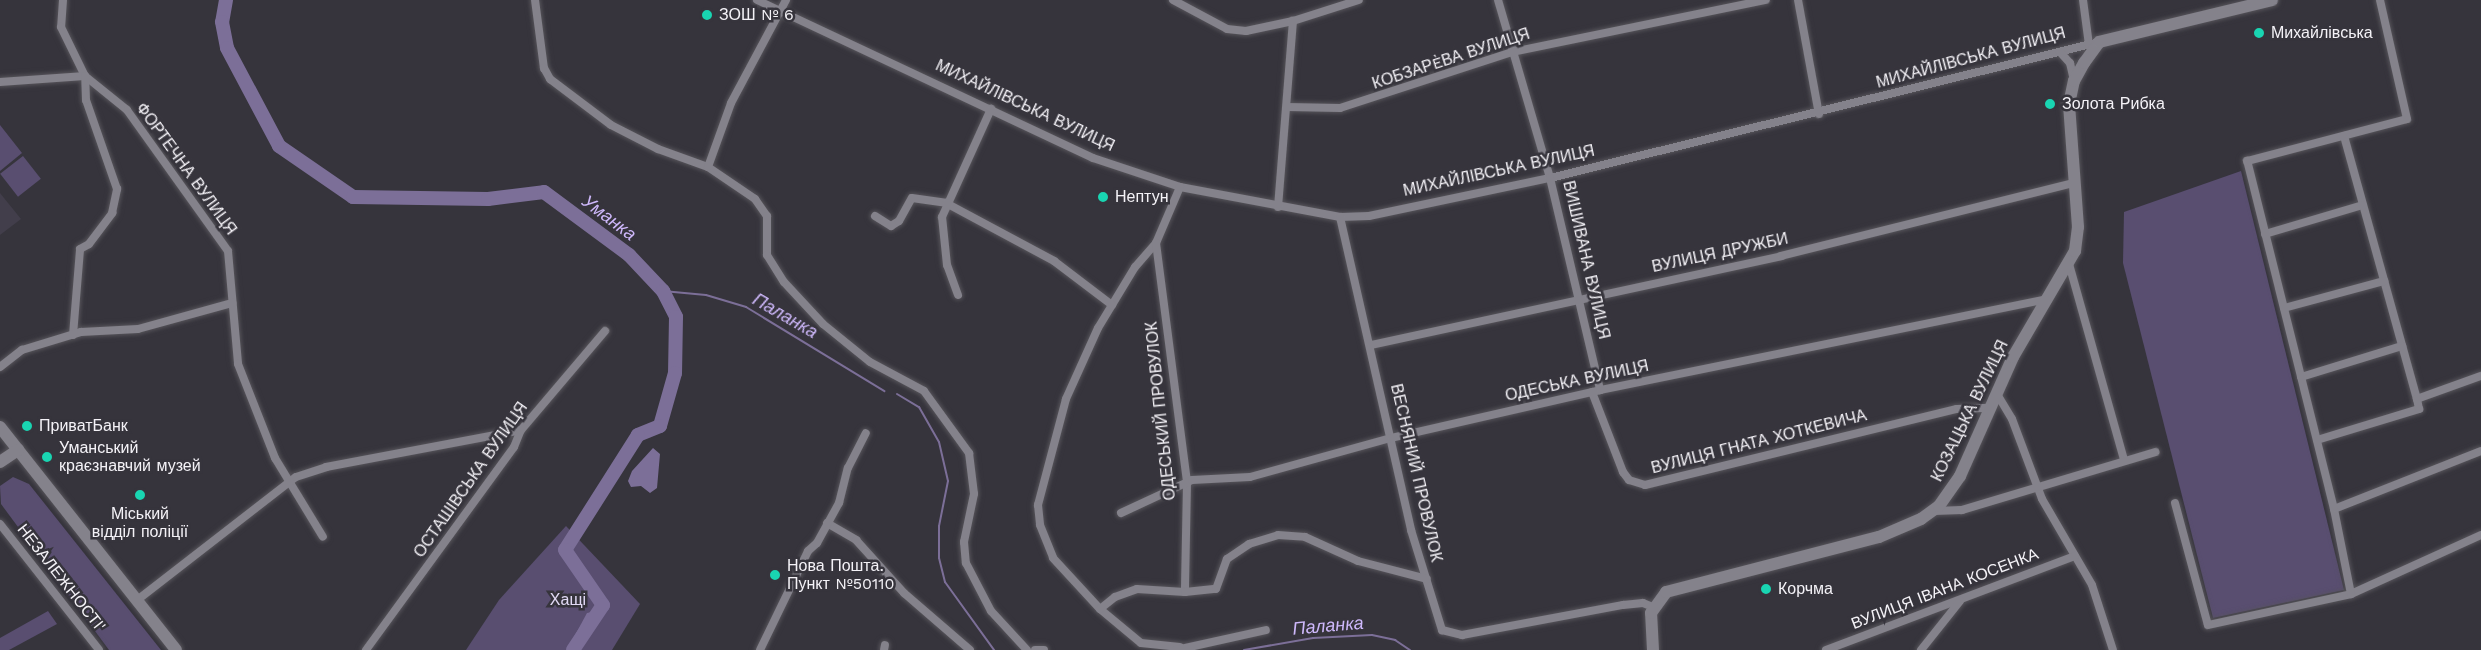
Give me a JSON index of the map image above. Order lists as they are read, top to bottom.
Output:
{
  "streets": {
    "main road": ["МИХАЙЛІВСЬКА ВУЛИЦЯ", "КОЗАЦЬКА ВУЛИЦЯ"],
    "street": [
      "КОБЗАРÈВА ВУЛИЦЯ",
      "ФОРТЕЧНА ВУЛИЦЯ",
      "ВУЛИЦЯ ДРУЖБИ",
      "ВИШИВАНА ВУЛИЦЯ",
      "ОДЕСЬКА ВУЛИЦЯ",
      "ОДЕСЬКИЙ ПРОВУЛОК",
      "ВУЛИЦЯ ГНАТА ХОТКЕВИЧА",
      "ВЕСНЯНИЙ ПРОВУЛОК",
      "ОСТАШІВСЬКА ВУЛИЦЯ",
      "НЕЗАЛЕЖНОСТІ'",
      "ВУЛИЦЯ ІВАНА КОСЕНКА"
    ]
  },
  "crossings": [
    ["МИХАЙЛІВСЬКА ВУЛИЦЯ", "ВИШИВАНА ВУЛИЦЯ"],
    ["МИХАЙЛІВСЬКА ВУЛИЦЯ", "КОЗАЦЬКА ВУЛИЦЯ"],
    ["МИХАЙЛІВСЬКА ВУЛИЦЯ", "ВЕСНЯНИЙ ПРОВУЛОК"],
    ["КОБЗАРÈВА ВУЛИЦЯ", "ВИШИВАНА ВУЛИЦЯ"],
    ["ВУЛИЦЯ ДРУЖБИ", "ВИШИВАНА ВУЛИЦЯ"],
    ["ВУЛИЦЯ ДРУЖБИ", "КОЗАЦЬКА ВУЛИЦЯ"],
    ["ВУЛИЦЯ ДРУЖБИ", "ВЕСНЯНИЙ ПРОВУЛОК"],
    ["ВИШИВАНА ВУЛИЦЯ", "ОДЕСЬКА ВУЛИЦЯ"],
    ["ВИШИВАНА ВУЛИЦЯ", "ВУЛИЦЯ ГНАТА ХОТКЕВИЧА"],
    ["ОДЕСЬКА ВУЛИЦЯ", "ОДЕСЬКИЙ ПРОВУЛОК"],
    ["ОДЕСЬКА ВУЛИЦЯ", "КОЗАЦЬКА ВУЛИЦЯ"],
    ["ОДЕСЬКА ВУЛИЦЯ", "ВУЛИЦЯ ГНАТА ХОТКЕВИЧА"],
    ["ОДЕСЬКА ВУЛИЦЯ", "ВЕСНЯНИЙ ПРОВУЛОК"],
    ["КОЗАЦЬКА ВУЛИЦЯ", "ВУЛИЦЯ ГНАТА ХОТКЕВИЧА"],
    ["КОЗАЦЬКА ВУЛИЦЯ", "ВЕСНЯНИЙ ПРОВУЛОК"]
  ],
  "water": ["Уманка", "Паланка"],
  "parks": ["Хащі"],
  "places": [
    "ЗОШ № 6",
    "Михайлівська",
    "Золота Рибка",
    "Нептун",
    "ПриватБанк",
    "Уманський краєзнавчий музей",
    "Міський відділ поліції",
    "Нова Пошта. Пункт №50110",
    "Корчма"
  ]
}
